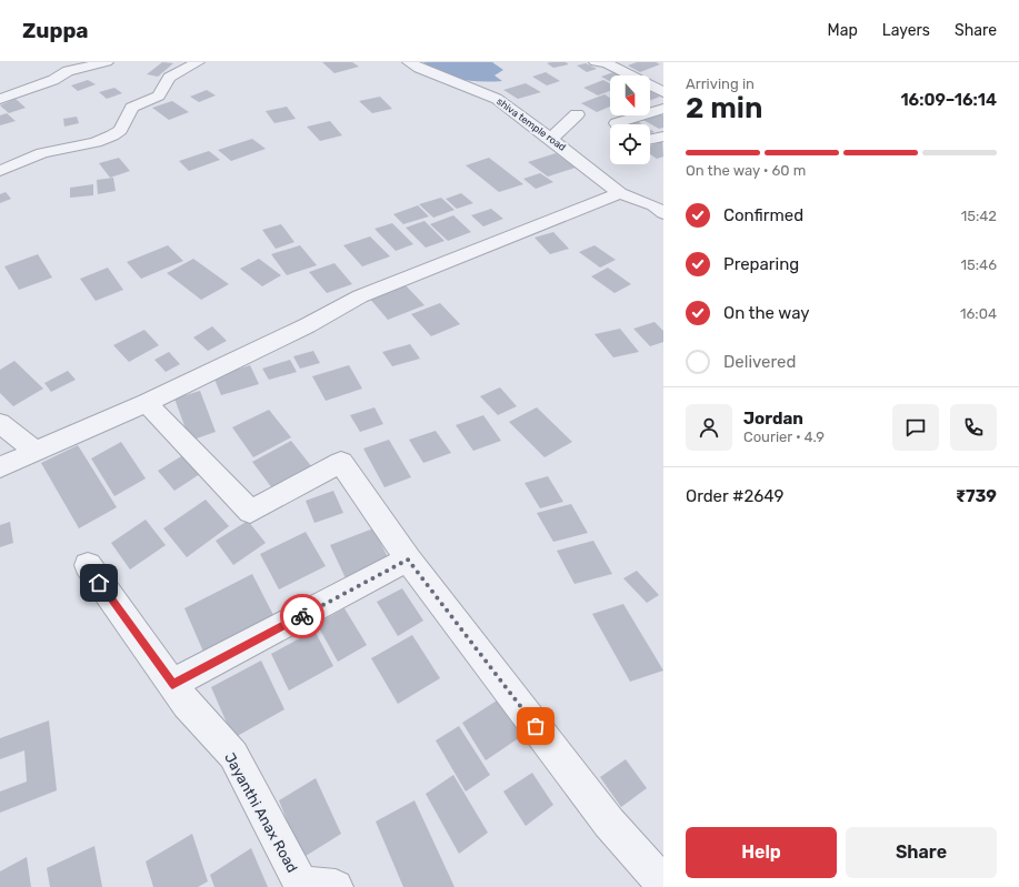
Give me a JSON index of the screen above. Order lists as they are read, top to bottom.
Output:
{
  "streets": {
    "street": ["shiva temple road", "Jayanthi Anax Road"]
  },
  "north": "bottom",
  "page": {
    "header": "Zuppa",
    "nav": ["Map", "Layers", "Share"],
    "heading": ["2 min", "Arriving in", "16:09–16:14"],
    "panel": [
      "Jordan",
      "Courier · 4.9",
      "Order #2649",
      "₹739"
    ],
    "bar": "On the way · 60 m",
    "list": [
      ["Confirmed", "15:42"],
      ["Preparing", "15:46"],
      ["On the way", "16:04"],
      "Delivered"
    ],
    "buttons": ["Help", "Share"]
  }
}
